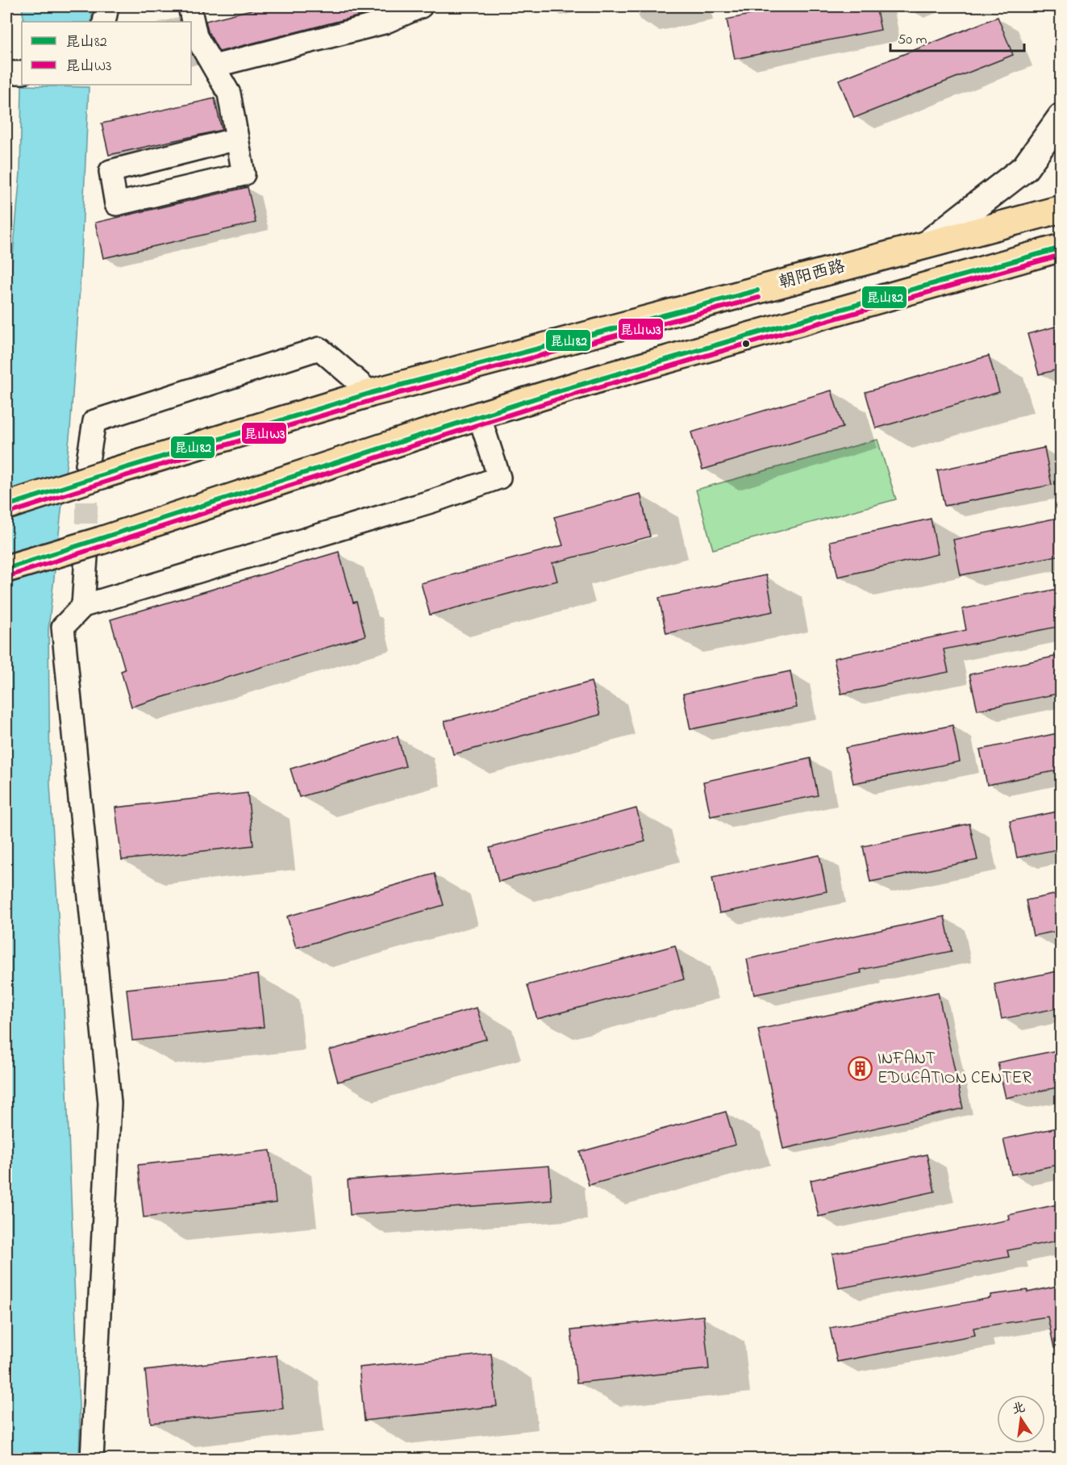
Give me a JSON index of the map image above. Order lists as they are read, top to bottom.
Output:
{
  "streets": {
    "main road": ["朝阳西路"]
  },
  "places": {
    "building": ["INFANT EDUCATION CENTER"]
  },
  "lines": ["transit line 昆山82", "transit line 昆山W3"],
  "legend": ["昆山82", "昆山W3"],
  "scale_bar": "50 m",
  "north": "top"
}
